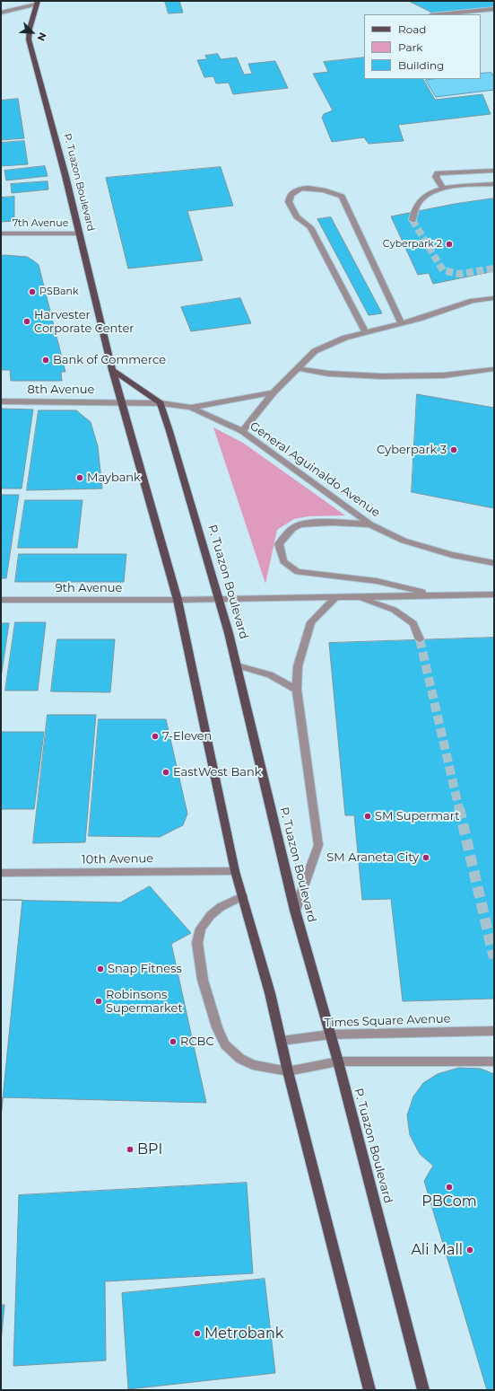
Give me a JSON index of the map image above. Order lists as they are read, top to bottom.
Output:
{
  "streets": {
    "main road": ["P. Tuazon Boulevard"],
    "street": [
      "7th Avenue",
      "8th Avenue",
      "General Aguinaldo Avenue",
      "9th Avenue",
      "10th Avenue",
      "Times Square Avenue"
    ]
  },
  "crossings": [
    ["P. Tuazon Boulevard", "7th Avenue"],
    ["P. Tuazon Boulevard", "8th Avenue"],
    ["P. Tuazon Boulevard", "General Aguinaldo Avenue"],
    ["P. Tuazon Boulevard", "9th Avenue"],
    ["P. Tuazon Boulevard", "10th Avenue"],
    ["P. Tuazon Boulevard", "Times Square Avenue"],
    ["8th Avenue", "General Aguinaldo Avenue"]
  ],
  "places": [
    "Cyberpark 2",
    "PSBank",
    "Harvester Corporate Center",
    "Bank of Commerce",
    "Cyberpark 3",
    "Maybank",
    "7-Eleven",
    "EastWest Bank",
    "SM Supermart",
    "SM Araneta City",
    "Snap Fitness",
    "Robinsons Supermarket",
    "RCBC",
    "BPI",
    "PBCom",
    "Ali Mall",
    "Metrobank"
  ],
  "legend": ["Road", "Park", "Building"],
  "north": "bottom right"
}
